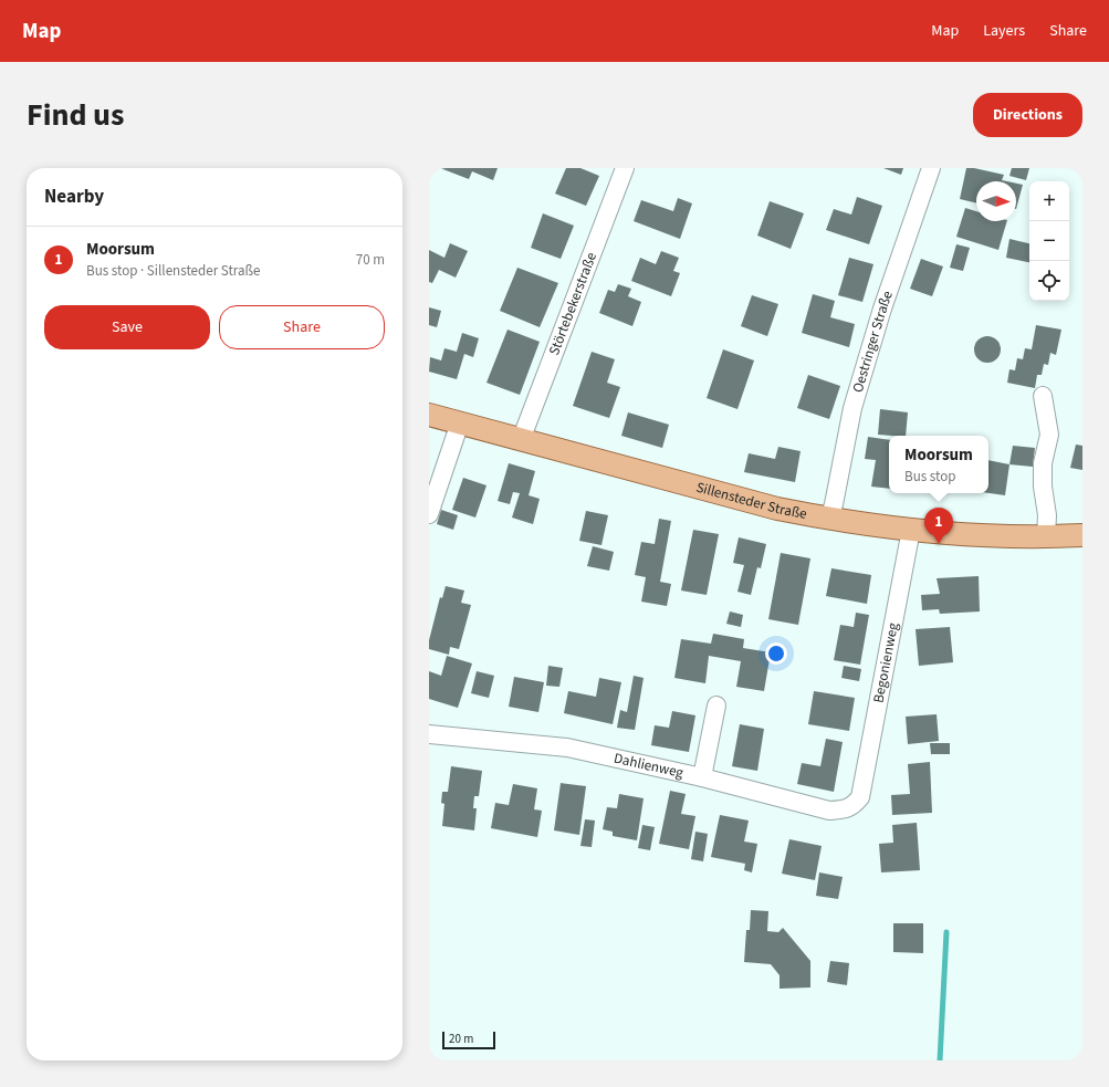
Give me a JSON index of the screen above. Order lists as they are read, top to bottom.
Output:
{
  "streets": {
    "main road": ["Sillensteder Straße"],
    "street": [
      "Störtebekerstraße",
      "Oestringer Straße",
      "Begonienweg",
      "Dahlienweg"
    ]
  },
  "crossings": [
    ["Störtebekerstraße", "Sillensteder Straße"],
    ["Oestringer Straße", "Sillensteder Straße"],
    ["Sillensteder Straße", "Begonienweg"],
    ["Begonienweg", "Dahlienweg"]
  ],
  "scale_bar": "20 m",
  "north": "right",
  "page": {
    "header": "Map",
    "nav": ["Map", "Layers", "Share"],
    "title": "Find us",
    "buttons": [
      "Directions",
      ["Save", "Share"]
    ],
    "heading": "Nearby",
    "map_buttons": ["+", "−"],
    "list": [
      {
        "mark": "1",
        "name": "Moorsum",
        "note": "Bus stop · Sillensteder Straße",
        "value": "70 m"
      }
    ],
    "popup": ["Moorsum", "Bus stop"],
    "pins": "1",
    "scale": "20 m"
  }
}
